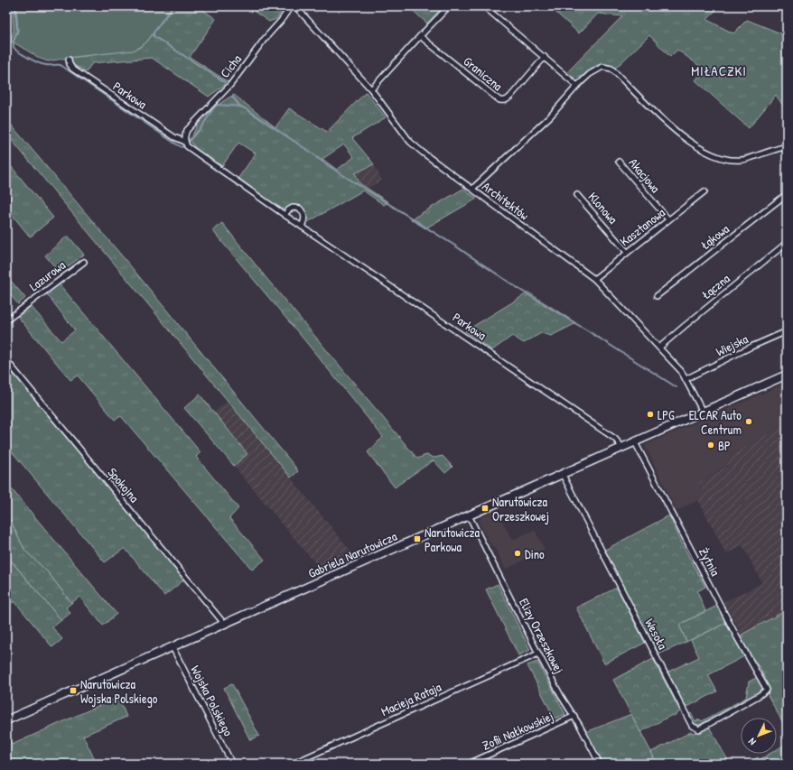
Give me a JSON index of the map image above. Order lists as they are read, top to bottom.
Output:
{
  "streets": {
    "main road": ["Gabriela Narutowicza"],
    "street": [
      "Cicha",
      "Graniczna",
      "Parkowa",
      "Akacjowa",
      "Architektów",
      "Klonowa",
      "Kasztanowa",
      "Łąkowa",
      "Lazurowa",
      "Łączna",
      "Wiejska",
      "Spokojna",
      "Żytnia",
      "Wesoła",
      "Elizy Orzeszkowej",
      "Macieja Rataja",
      "Wojska Polskiego",
      "Zofii Nałkowskiej"
    ]
  },
  "crossings": [
    ["Cicha", "Parkowa"],
    ["Parkowa", "Gabriela Narutowicza"],
    ["Akacjowa", "Kasztanowa"],
    ["Architektów", "Kasztanowa"],
    ["Architektów", "Łączna"],
    ["Architektów", "Wiejska"],
    ["Architektów", "Gabriela Narutowicza"],
    ["Klonowa", "Kasztanowa"],
    ["Spokojna", "Gabriela Narutowicza"],
    ["Gabriela Narutowicza", "Żytnia"],
    ["Gabriela Narutowicza", "Wesoła"],
    ["Gabriela Narutowicza", "Elizy Orzeszkowej"],
    ["Gabriela Narutowicza", "Wojska Polskiego"],
    ["Żytnia", "Wesoła"],
    ["Elizy Orzeszkowej", "Macieja Rataja"],
    ["Elizy Orzeszkowej", "Zofii Nałkowskiej"]
  ],
  "districts": ["MIŁACZKI"],
  "places": {
    "other": [
      "LPG",
      "ELCAR Auto Centrum",
      "BP",
      "Dino"
    ],
    "transit": ["Narutowicza Orzeszkowej", "Narutowicza Parkowa", "Narutowicza Wojska Polskiego"]
  },
  "north": "bottom left"
}
